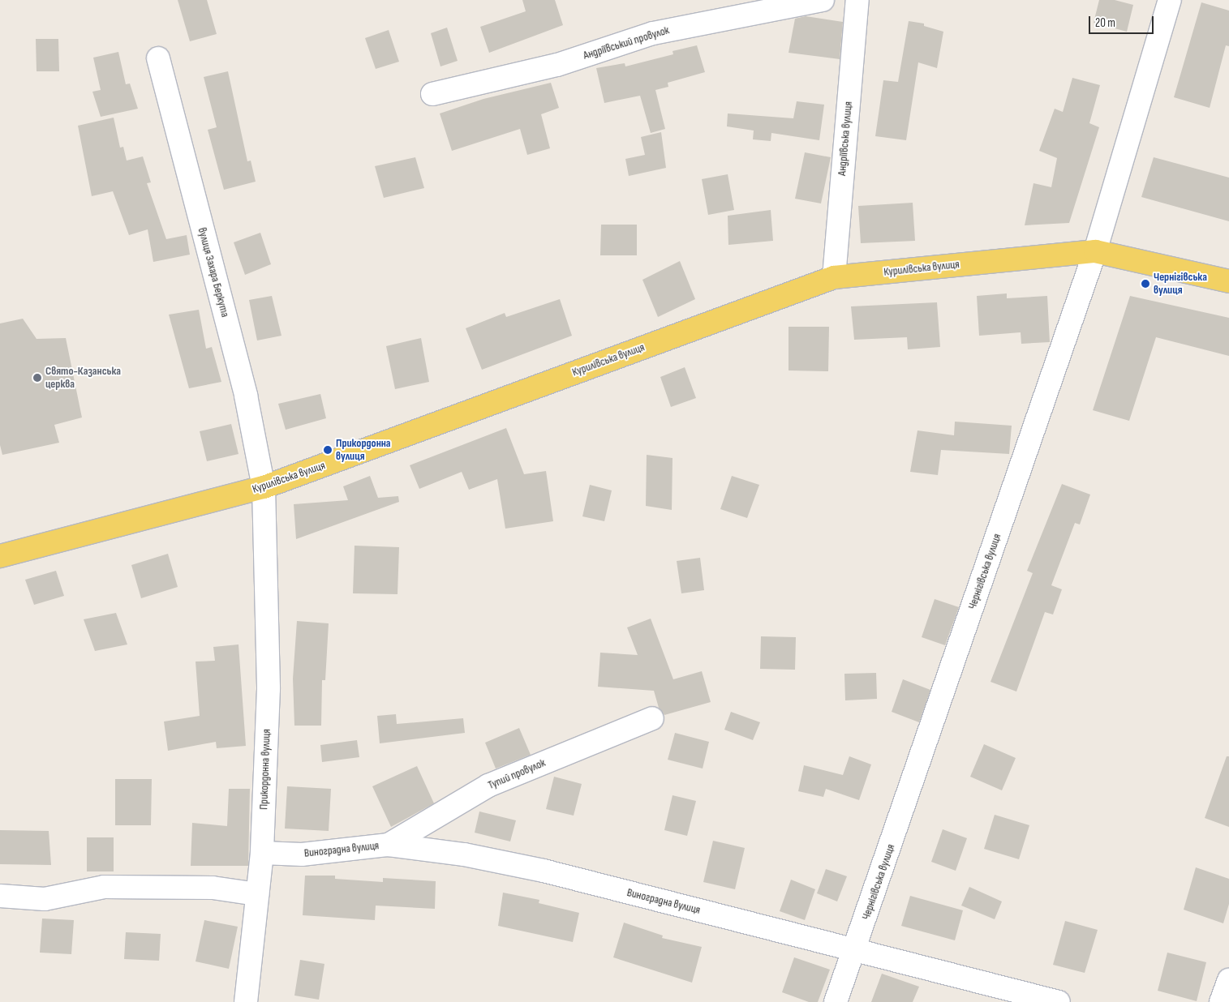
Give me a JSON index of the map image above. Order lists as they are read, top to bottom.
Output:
{
  "streets": {
    "main road": ["Курилівська вулиця"],
    "street": [
      "Андріївський провулок",
      "Андріївська вулиця",
      "вулиця Захара Беркута",
      "Чернігівська вулиця",
      "Прикордонна вулиця",
      "Тупий провулок",
      "Виноградна вулиця"
    ]
  },
  "crossings": [
    ["Андріївська вулиця", "Курилівська вулиця"],
    ["Курилівська вулиця", "вулиця Захара Беркута"],
    ["Курилівська вулиця", "Чернігівська вулиця"],
    ["Курилівська вулиця", "Прикордонна вулиця"],
    ["вулиця Захара Беркута", "Прикордонна вулиця"],
    ["Чернігівська вулиця", "Виноградна вулиця"],
    ["Прикордонна вулиця", "Виноградна вулиця"],
    ["Тупий провулок", "Виноградна вулиця"]
  ],
  "places": ["Чернігівська вулиця", "Свято-Казанська церква", "Прикордонна вулиця"],
  "scale_bar": "20 m"
}
